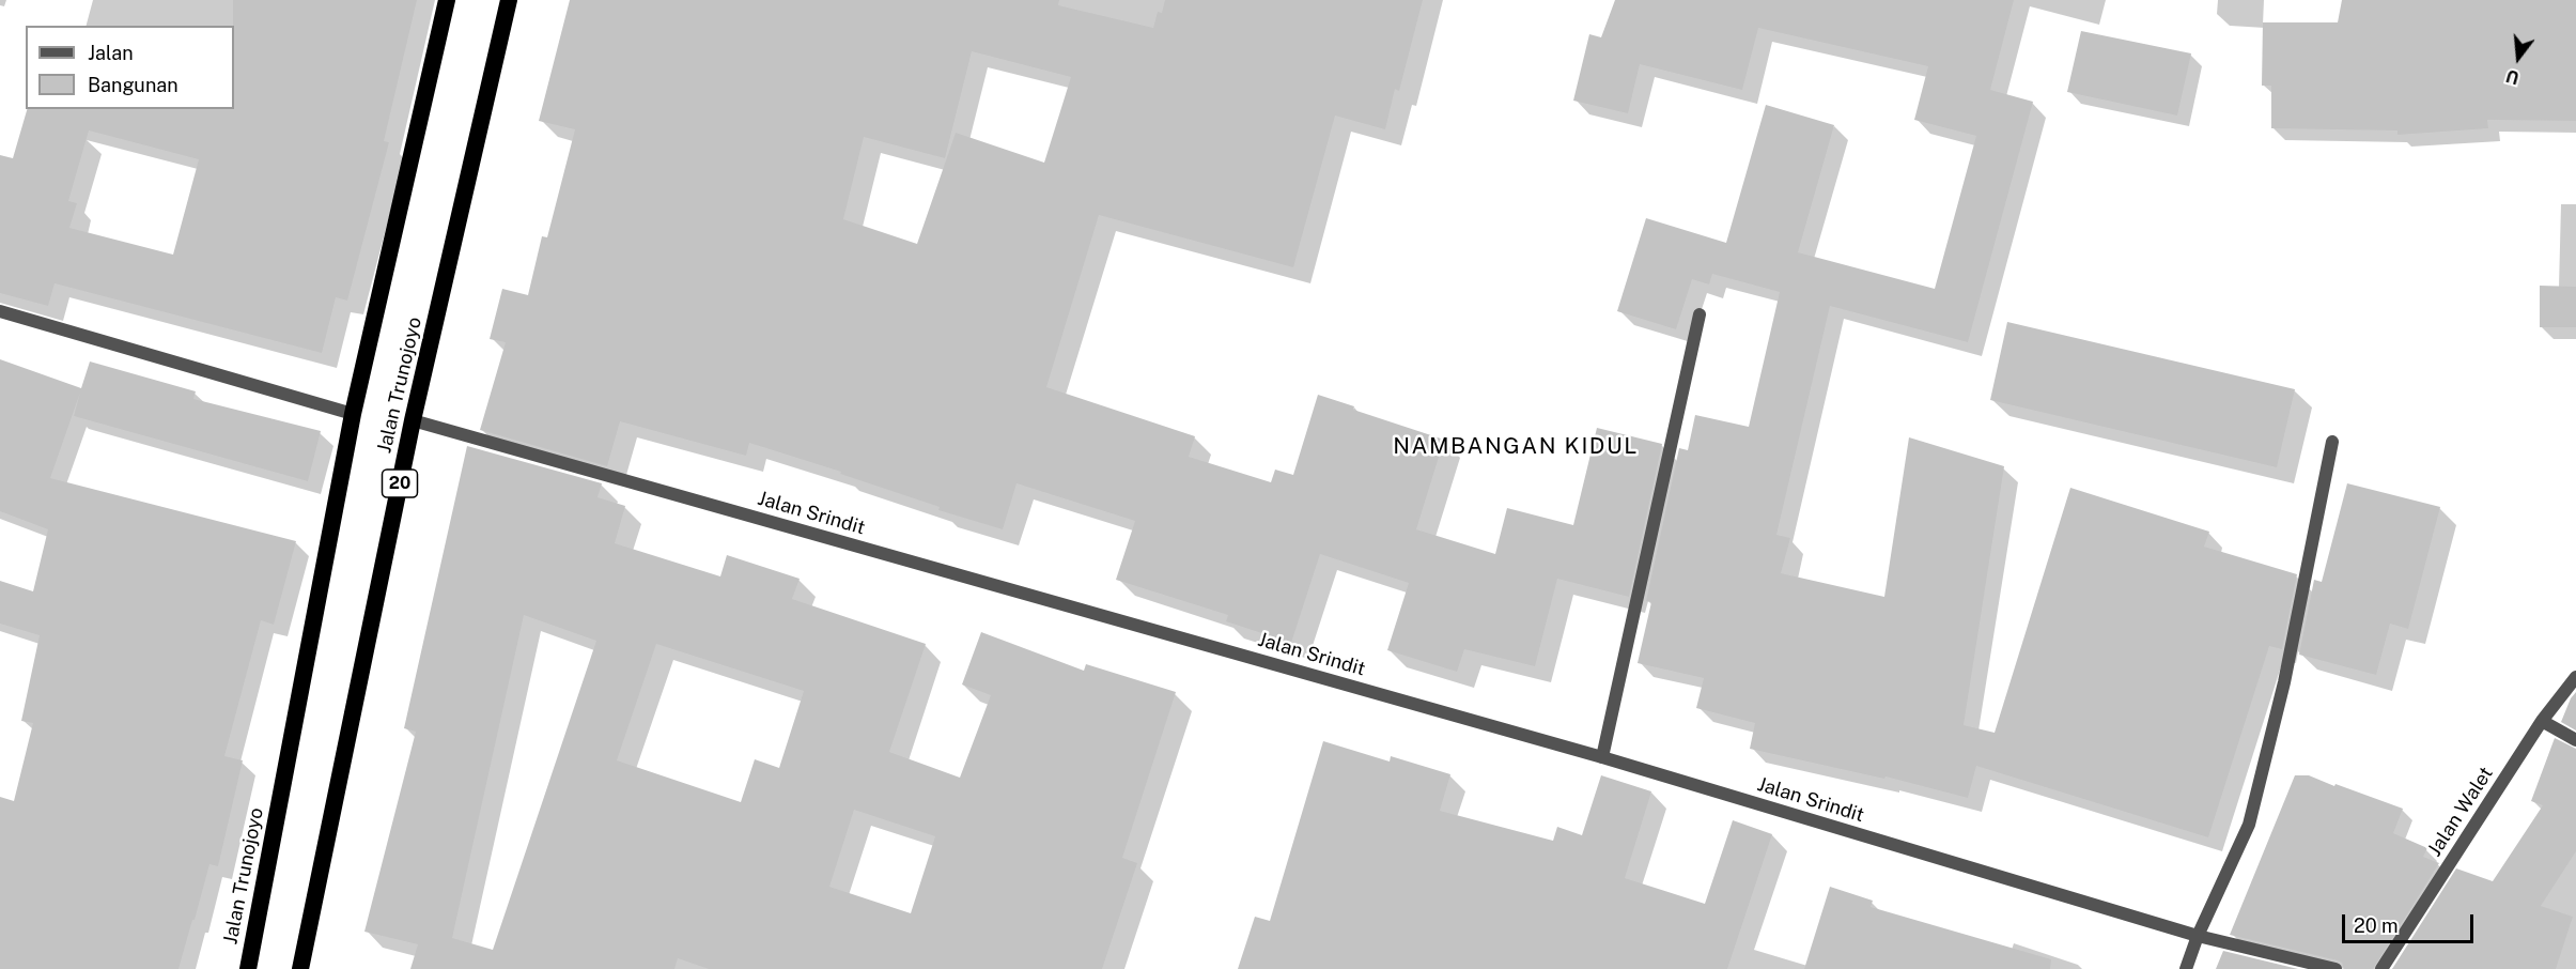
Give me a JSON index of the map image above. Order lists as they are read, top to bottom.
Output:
{
  "streets": {
    "highway": ["Jalan Trunojoyo", "20"],
    "street": ["Jalan Srindit", "Jalan Walet"]
  },
  "crossings": [
    ["Jalan Trunojoyo", "Jalan Srindit"]
  ],
  "districts": ["NAMBANGAN KIDUL"],
  "legend": ["Jalan", "Bangunan"],
  "scale_bar": "20 m",
  "north": "bottom"
}
